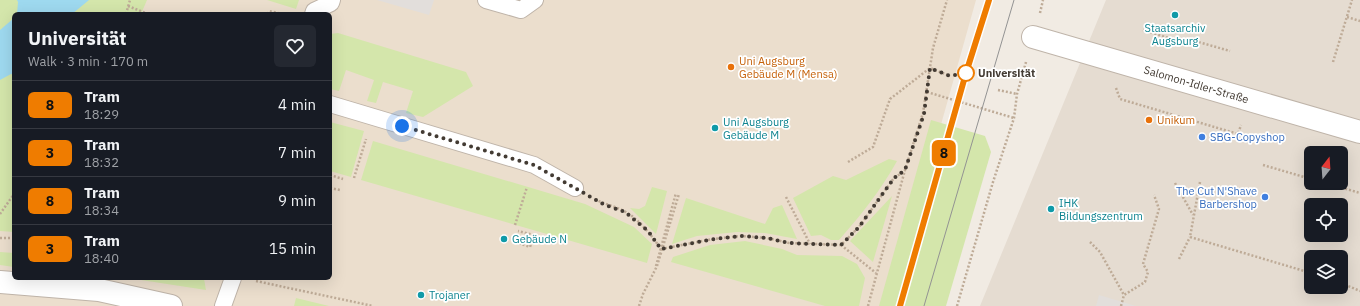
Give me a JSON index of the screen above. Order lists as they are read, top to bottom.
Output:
{
  "streets": {
    "street": ["Salomon-Idler-Straße"]
  },
  "places": [
    "Staatsarchiv Augsburg",
    "Uni Augsburg Gebäude M (Mensa)",
    "Universität",
    "Unikum",
    "Uni Augsburg Gebäude M",
    "SBG-Copyshop",
    "The Cut N'Shave Barbershop",
    "IHK Bildungszentrum",
    "Gebäude N",
    "Trojaner"
  ],
  "lines": ["tram line 8"],
  "north": "top",
  "page": {
    "on_map": "8",
    "heading": ["Universität", "Walk · 3 min · 170 m"],
    "list": [
      {
        "mark": "8",
        "name": "Tram",
        "note": "18:29",
        "value": "4 min"
      },
      {
        "mark": "3",
        "name": "Tram",
        "note": "18:32",
        "value": "7 min"
      },
      {
        "mark": "8",
        "name": "Tram",
        "note": "18:34",
        "value": "9 min"
      },
      {
        "mark": "3",
        "name": "Tram",
        "note": "18:40",
        "value": "15 min"
      }
    ]
  }
}
